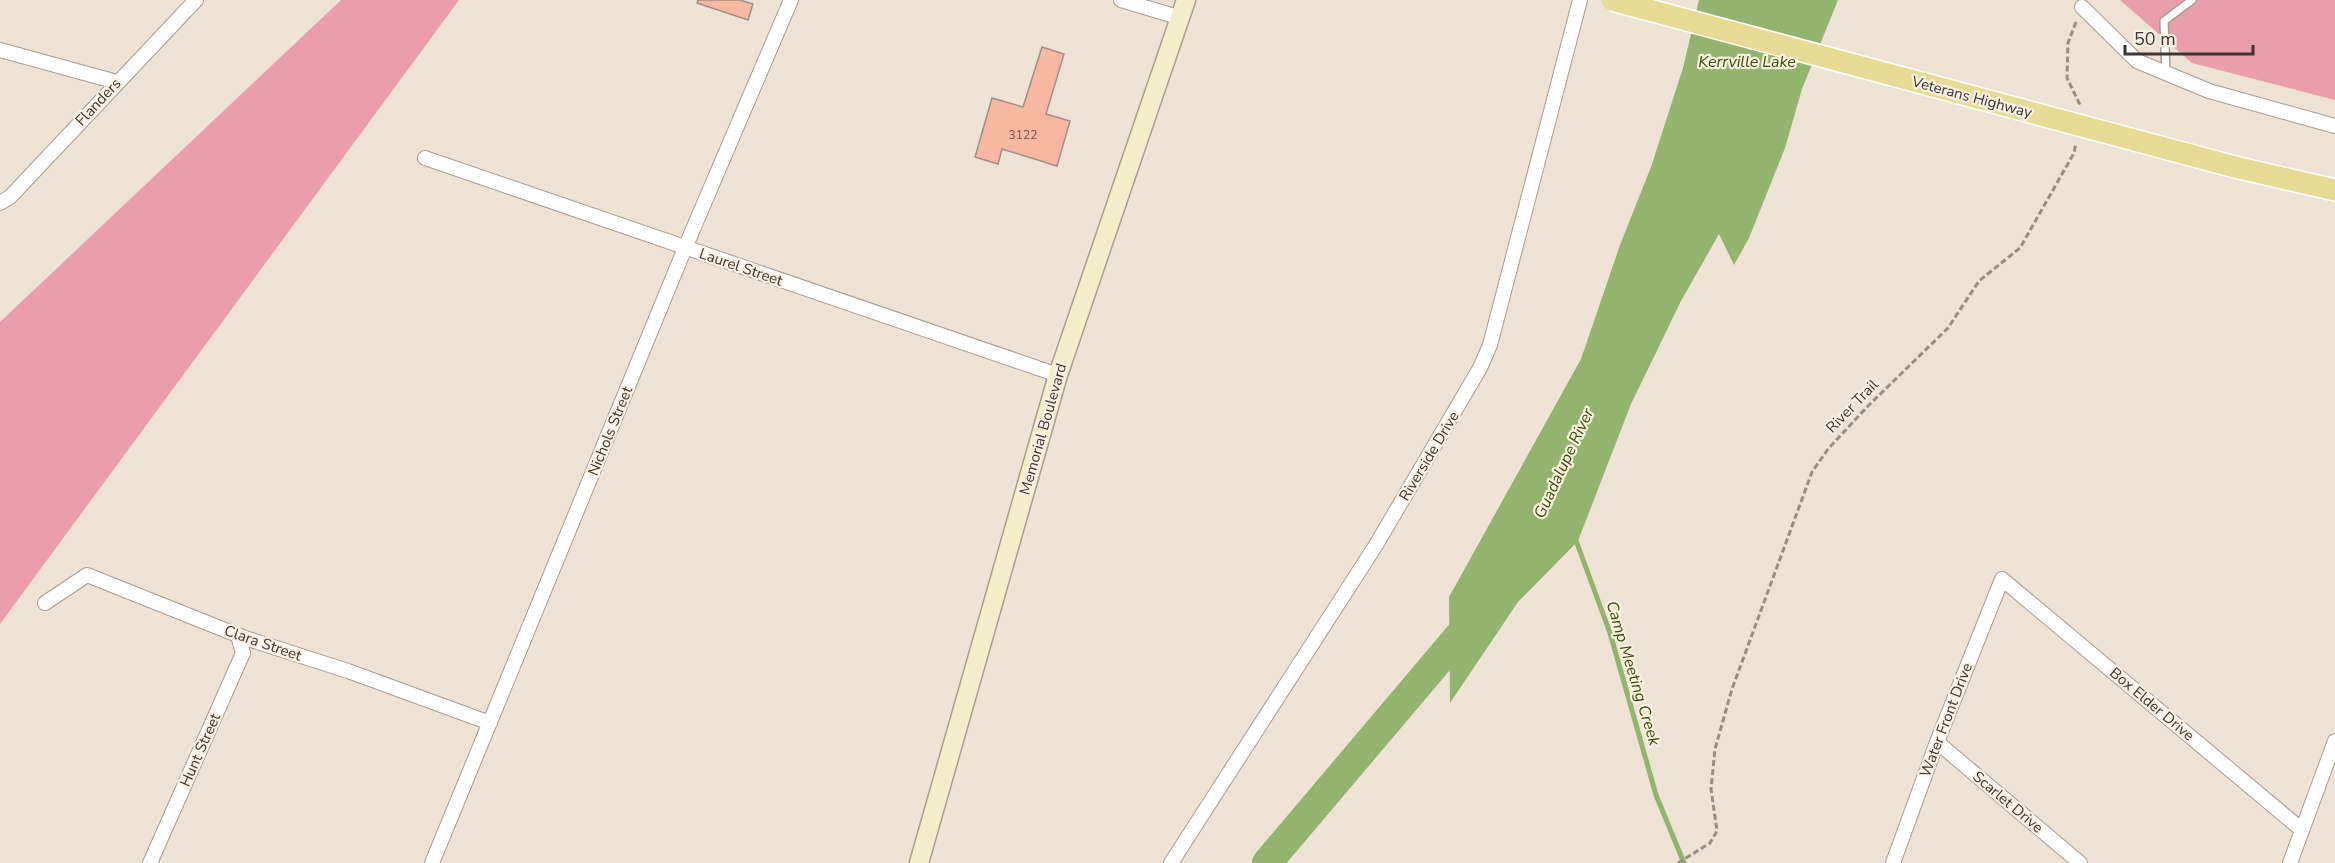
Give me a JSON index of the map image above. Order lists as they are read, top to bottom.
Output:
{
  "streets": {
    "main road": ["Veterans Highway", "Memorial Boulevard"],
    "street": [
      "Flanders",
      "Laurel Street",
      "Nichols Street",
      "Riverside Drive",
      "Clara Street",
      "Box Elder Drive",
      "Water Front Drive",
      "Hunt Street",
      "Scarlet Drive"
    ],
    "path": ["River Trail"]
  },
  "crossings": [
    ["Laurel Street", "Memorial Boulevard"],
    ["Laurel Street", "Nichols Street"],
    ["Nichols Street", "Clara Street"],
    ["Clara Street", "Hunt Street"],
    ["Box Elder Drive", "Water Front Drive"],
    ["Water Front Drive", "Scarlet Drive"]
  ],
  "water": ["Kerrville Lake", "Guadalupe River", "Camp Meeting Creek"],
  "house_numbers": ["3122"],
  "scale_bar": "50 m"
}
